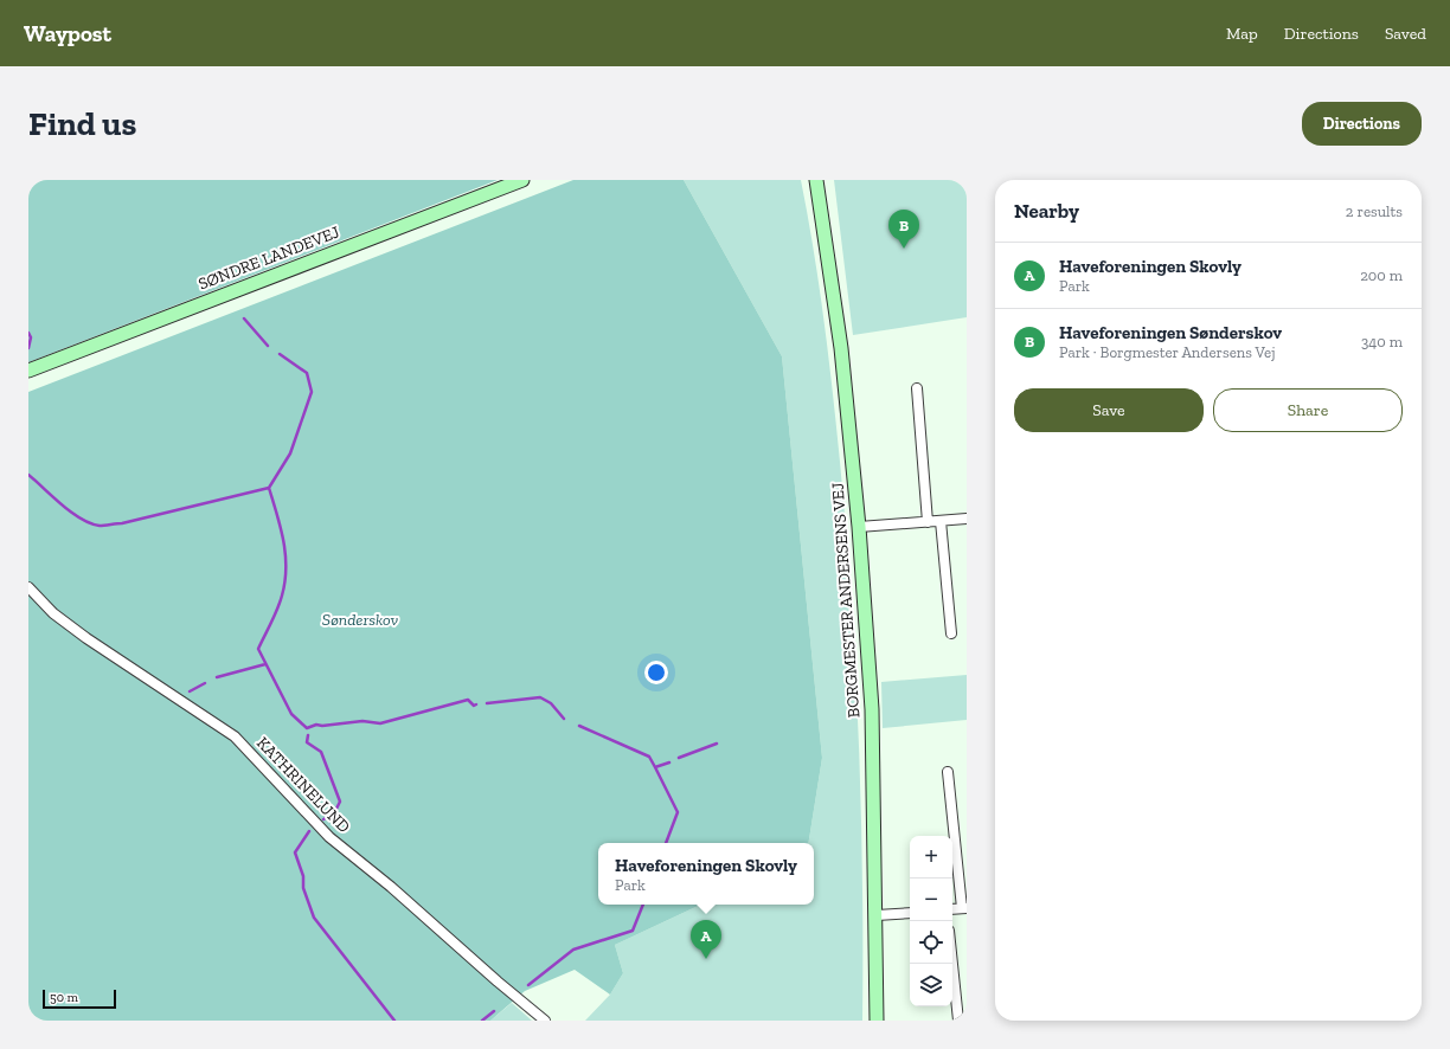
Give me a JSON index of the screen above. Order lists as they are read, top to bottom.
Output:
{
  "streets": {
    "street": ["SØNDRE LANDEVEJ", "BORGMESTER ANDERSENS VEJ", "KATHRINELUND"]
  },
  "parks": ["Sønderskov"],
  "scale_bar": "50 m",
  "page": {
    "header": "Waypost",
    "nav": ["Map", "Directions", "Saved"],
    "buttons": [
      "Directions",
      ["Save", "Share"]
    ],
    "title": "Find us",
    "heading": ["Nearby", "2 results"],
    "pins": ["B", "A"],
    "list": [
      {
        "mark": "A",
        "name": "Haveforeningen Skovly",
        "note": "Park",
        "value": "200 m"
      },
      {
        "mark": "B",
        "name": "Haveforeningen Sønderskov",
        "note": "Park · Borgmester Andersens Vej",
        "value": "340 m"
      }
    ],
    "map_buttons": ["+", "−"],
    "popup": ["Haveforeningen Skovly", "Park"],
    "scale": "50 m"
  }
}
